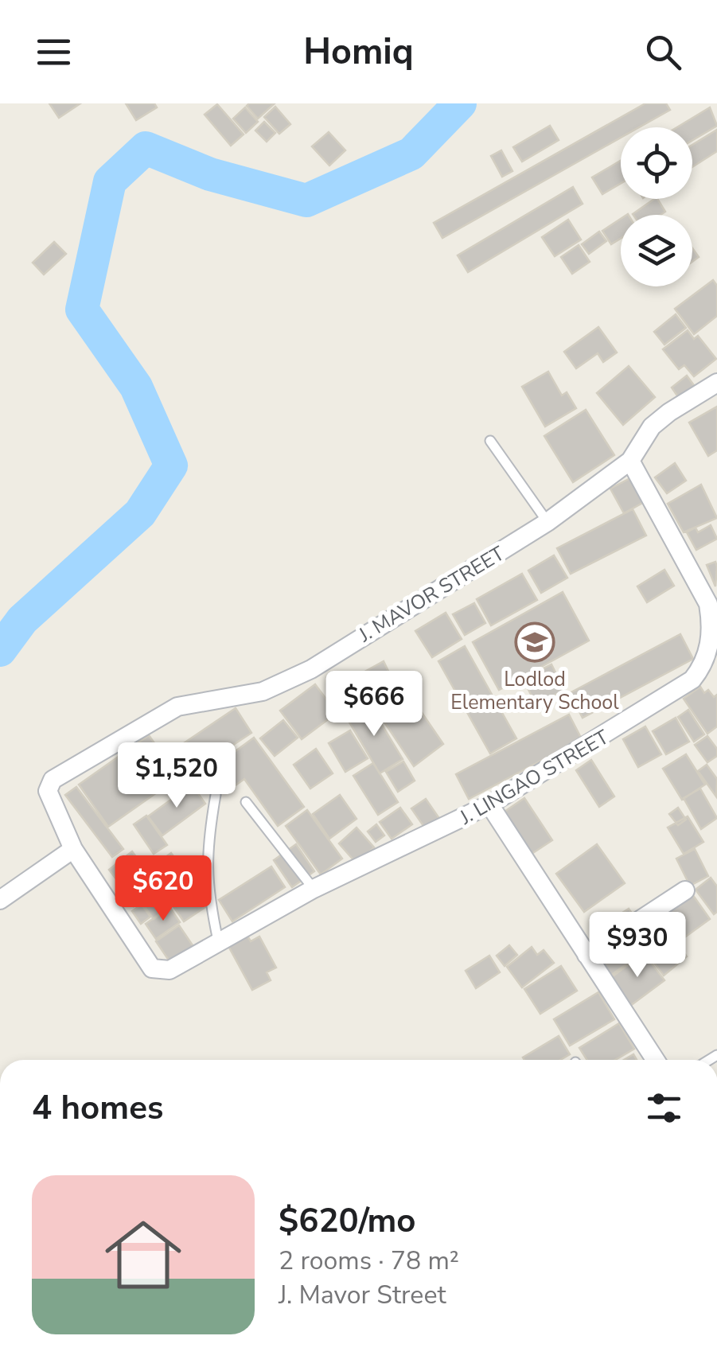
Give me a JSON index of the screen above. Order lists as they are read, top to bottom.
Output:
{
  "streets": {
    "street": ["J. MAVOR STREET", "J. LINGAO STREET"]
  },
  "crossings": [
    ["J. MAVOR STREET", "J. LINGAO STREET"]
  ],
  "places": {
    "school or university": ["Lodlod Elementary School"]
  },
  "page": {
    "header": "Homiq",
    "price": [
      "$666",
      "$1,520",
      "$620",
      "$930"
    ],
    "heading": "4 homes",
    "list": [
      {
        "name": "$620/mo",
        "note": "2 rooms · 78 m² · J. Mavor Street"
      }
    ]
  }
}
